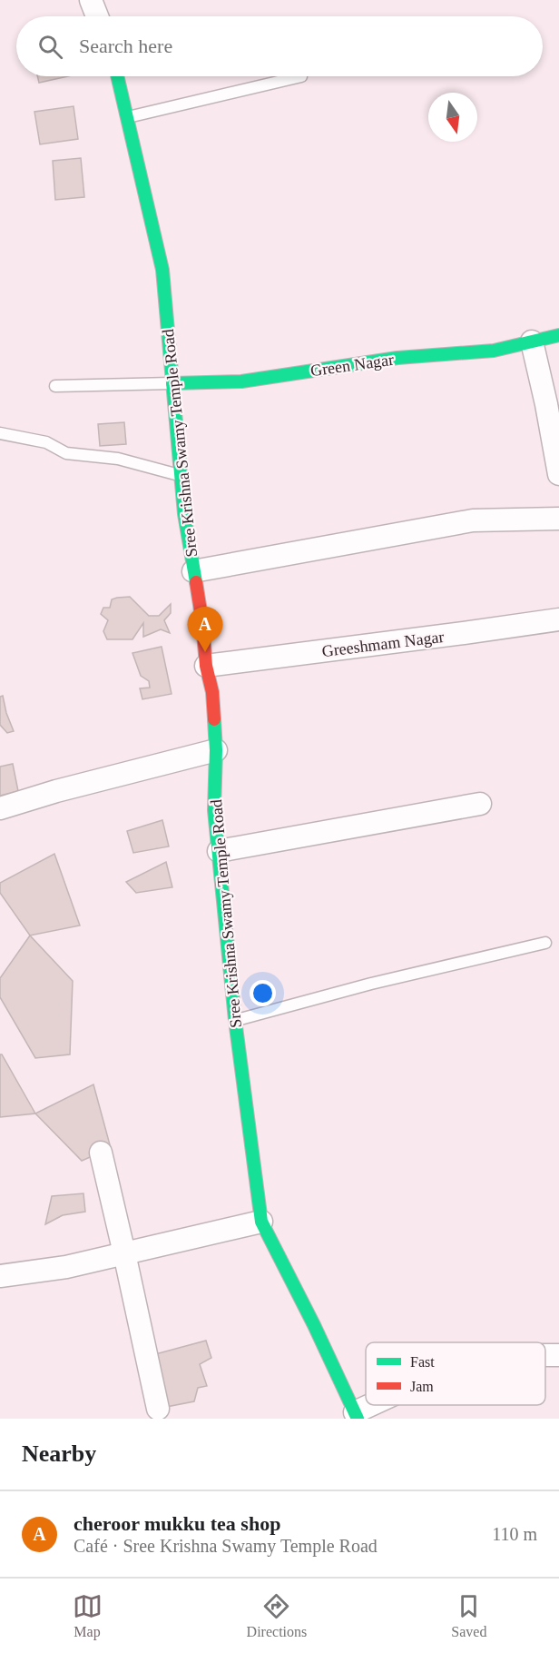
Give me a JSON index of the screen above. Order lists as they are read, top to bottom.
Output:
{
  "streets": {
    "street": ["Green Nagar", "Sree Krishna Swamy Temple Road", "Greeshmam Nagar"]
  },
  "crossings": [
    ["Green Nagar", "Sree Krishna Swamy Temple Road"],
    ["Sree Krishna Swamy Temple Road", "Greeshmam Nagar"]
  ],
  "legend": ["Fast", "Jam"],
  "north": "bottom",
  "page": {
    "search": "Search here",
    "pins": "A",
    "heading": "Nearby",
    "list": [
      {
        "mark": "A",
        "name": "cheroor mukku tea shop",
        "note": "Café · Sree Krishna Swamy Temple Road",
        "value": "110 m"
      }
    ],
    "nav": ["Map", "Directions", "Saved"]
  }
}
